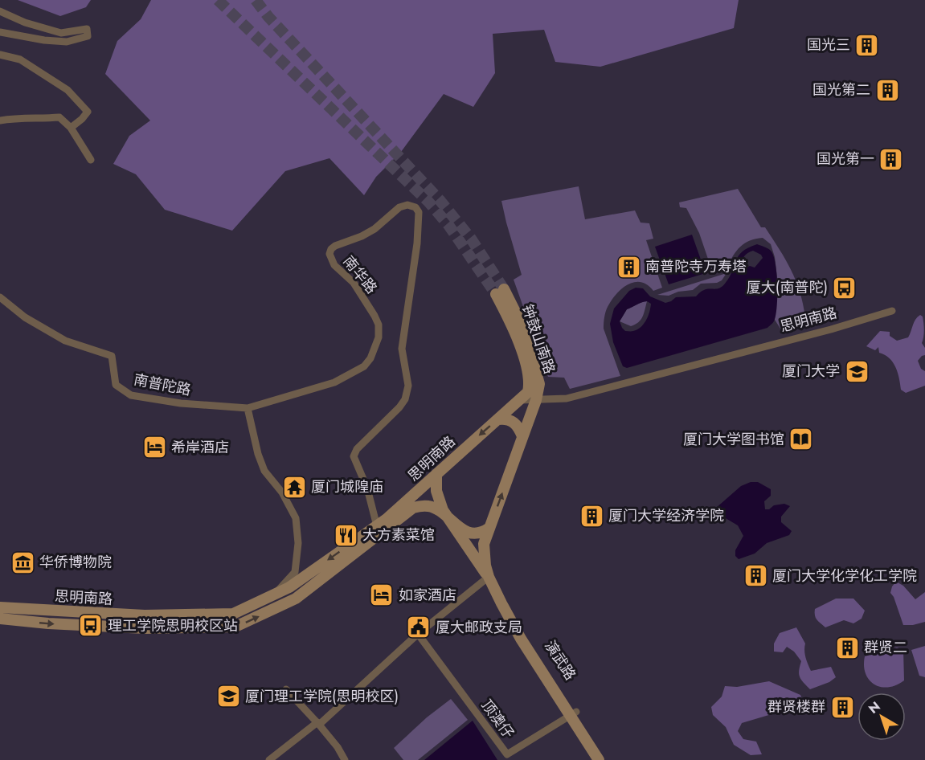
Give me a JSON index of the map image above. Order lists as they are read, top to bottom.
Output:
{
  "streets": {
    "main road": ["思明南路", "钟鼓山南路", "演武路"],
    "street": ["南华路", "南普陀路", "顶澳仔"]
  },
  "crossings": [
    ["南华路", "思明南路"],
    ["南华路", "南普陀路"],
    ["思明南路", "钟鼓山南路"],
    ["思明南路", "演武路"],
    ["钟鼓山南路", "演武路"],
    ["演武路", "顶澳仔"]
  ],
  "places": {
    "building": [
      "国光三",
      "国光第二",
      "国光第一",
      "南普陀寺万寿塔",
      "厦门大学经济学院",
      "厦门大学化学化工学院",
      "群贤二",
      "群贤楼群"
    ],
    "bus stop": ["厦大(南普陀)", "理工学院思明校区站"],
    "school or university": ["厦门大学", "厦门理工学院(思明校区)"],
    "library": ["厦门大学图书馆"],
    "hotel": ["希岸酒店", "如家酒店"],
    "temple": ["厦门城隍庙"],
    "restaurant": ["大方素菜馆"],
    "museum": ["华侨博物院"],
    "public building": ["厦大邮政支局"]
  },
  "north": "top left"
}
